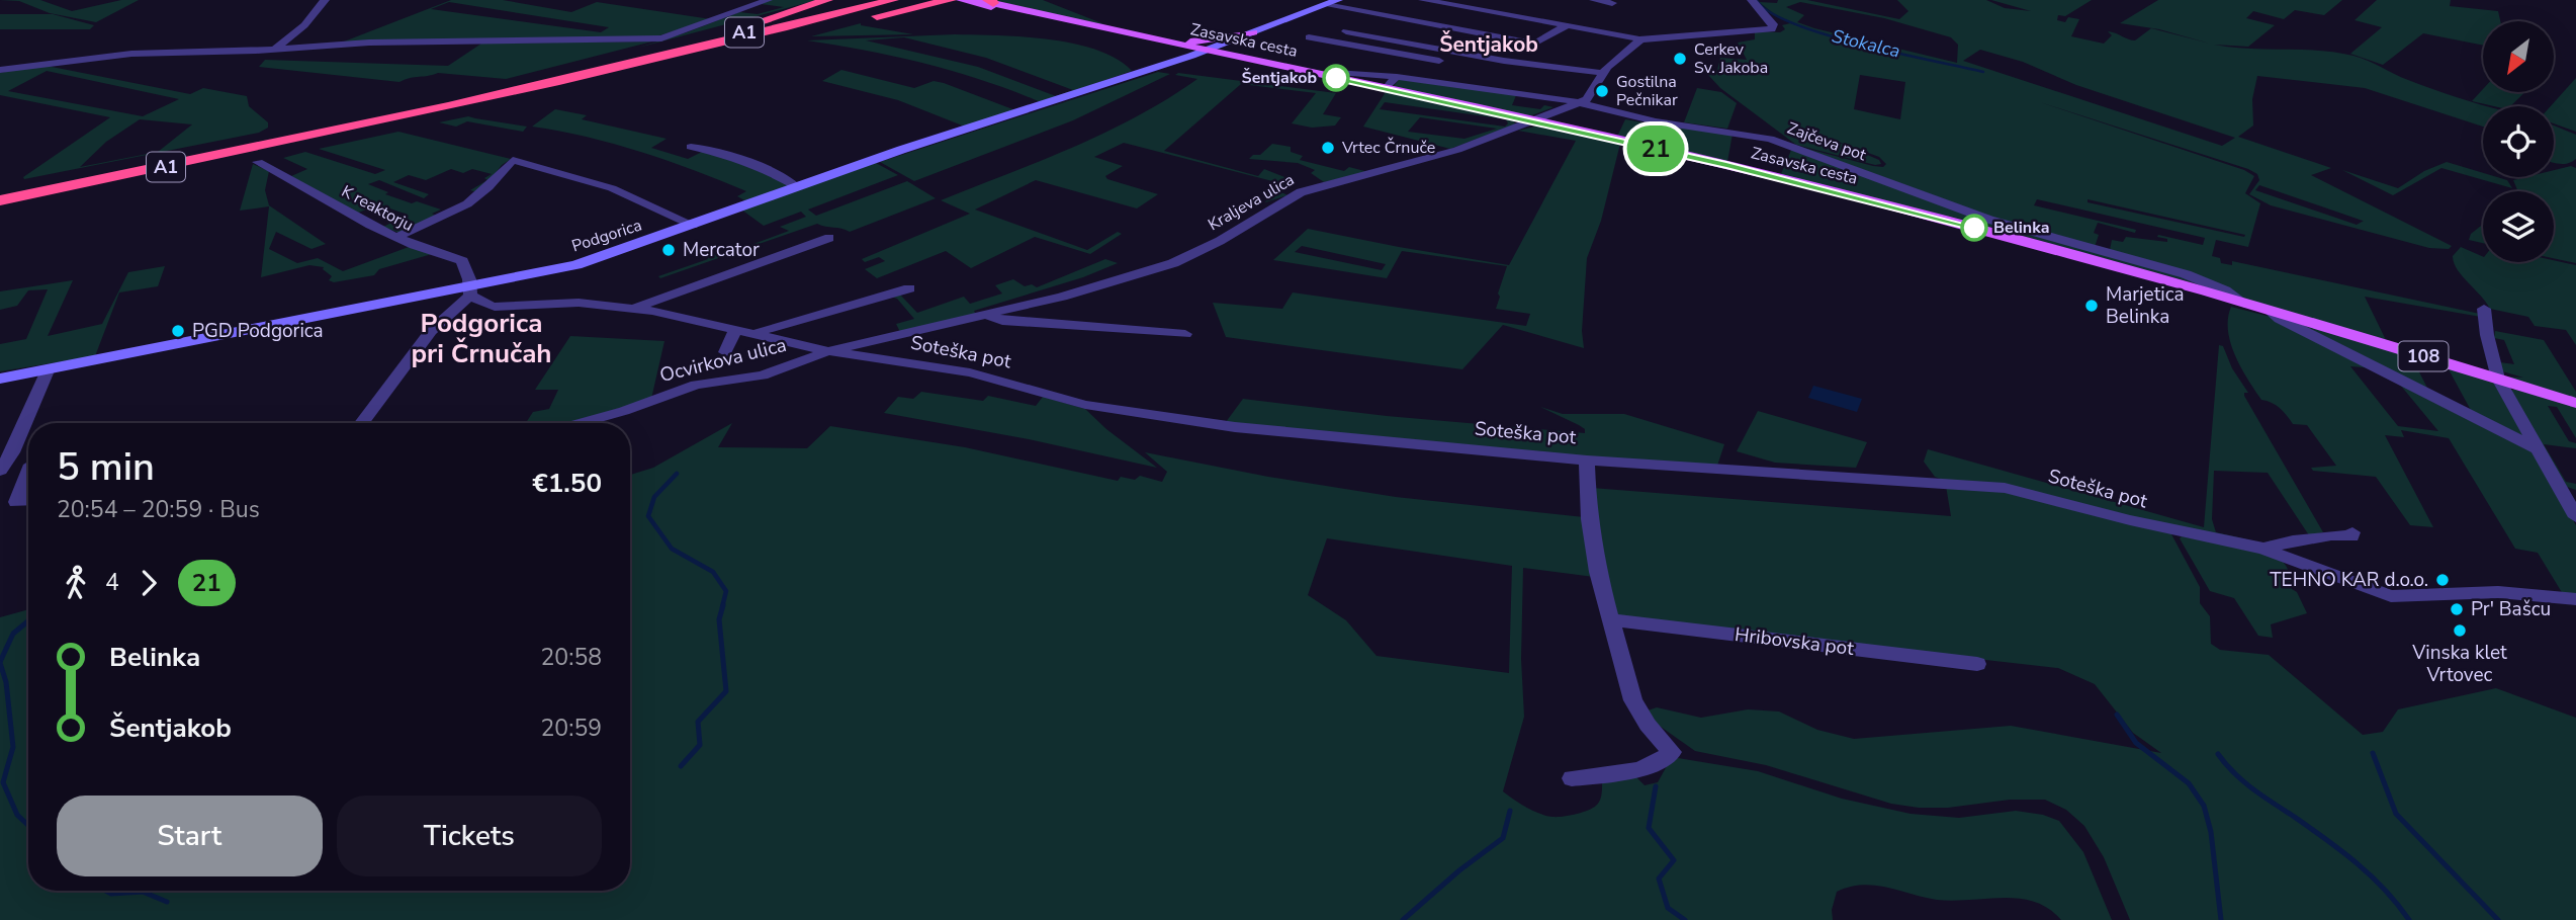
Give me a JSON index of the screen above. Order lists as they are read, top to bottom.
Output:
{
  "streets": {
    "highway": ["A1"],
    "main road": ["Zasavska cesta", "Podgorica", "108"],
    "street": [
      "Zajčeva pot",
      "Kraljeva ulica",
      "K reaktorju",
      "Soteška pot",
      "Ocvirkova ulica",
      "Hribovska pot"
    ]
  },
  "crossings": [
    ["Zasavska cesta", "Zajčeva pot"],
    ["Zasavska cesta", "Kraljeva ulica"],
    ["Zasavska cesta", "Podgorica"],
    ["Kraljeva ulica", "Soteška pot"],
    ["Kraljeva ulica", "Ocvirkova ulica"],
    ["K reaktorju", "Podgorica"],
    ["K reaktorju", "Soteška pot"],
    ["Podgorica", "Soteška pot"],
    ["Soteška pot", "Ocvirkova ulica"]
  ],
  "districts": ["Šentjakob", "Podgorica pri Črnučah"],
  "water": ["Stokalca"],
  "places": [
    "Cerkev Sv. Jakoba",
    "Šentjakob",
    "Gostilna Pečnikar",
    "Vrtec Črnuče",
    "Belinka",
    "Mercator",
    "Marjetica Belinka",
    "PGD Podgorica",
    "TEHNO KAR d.o.o.",
    "Pr' Bašcu",
    "Vinska klet Vrtovec"
  ],
  "lines": ["bus line 21"],
  "north": "bottom left",
  "page": {
    "on_map": "21",
    "heading": ["5 min", "20:54 – 20:59 · Bus", "€1.50"],
    "legs": ["4", "21"],
    "list": [
      {
        "name": "Belinka",
        "value": "20:58"
      },
      {
        "name": "Šentjakob",
        "value": "20:59"
      }
    ],
    "buttons": ["Start", "Tickets"]
  }
}
